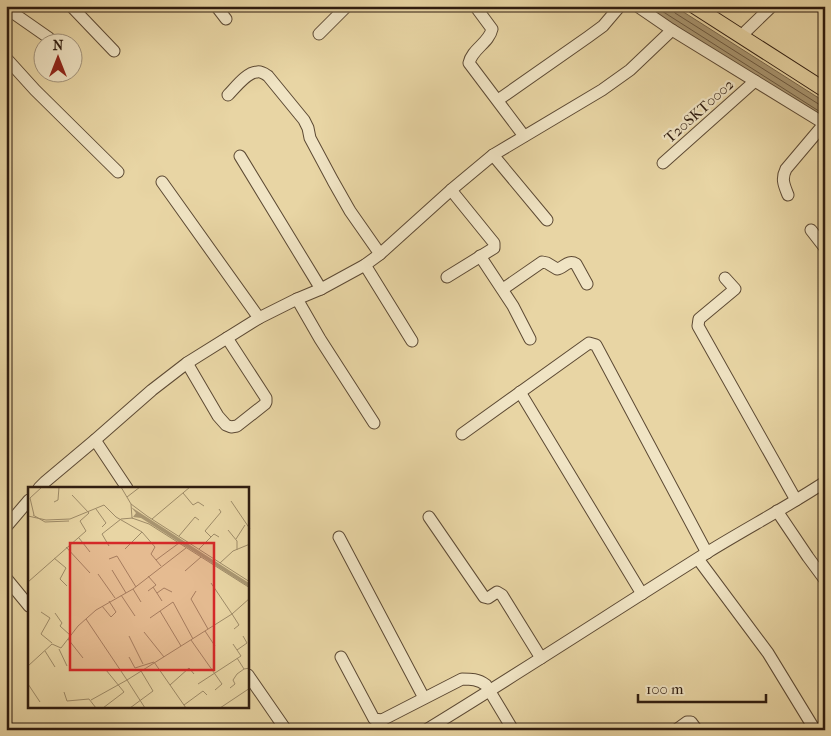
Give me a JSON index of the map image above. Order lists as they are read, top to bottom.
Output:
{
  "streets": {
    "street": ["T20SKT0002"]
  },
  "scale_bar": "100 m",
  "north": "top"
}
